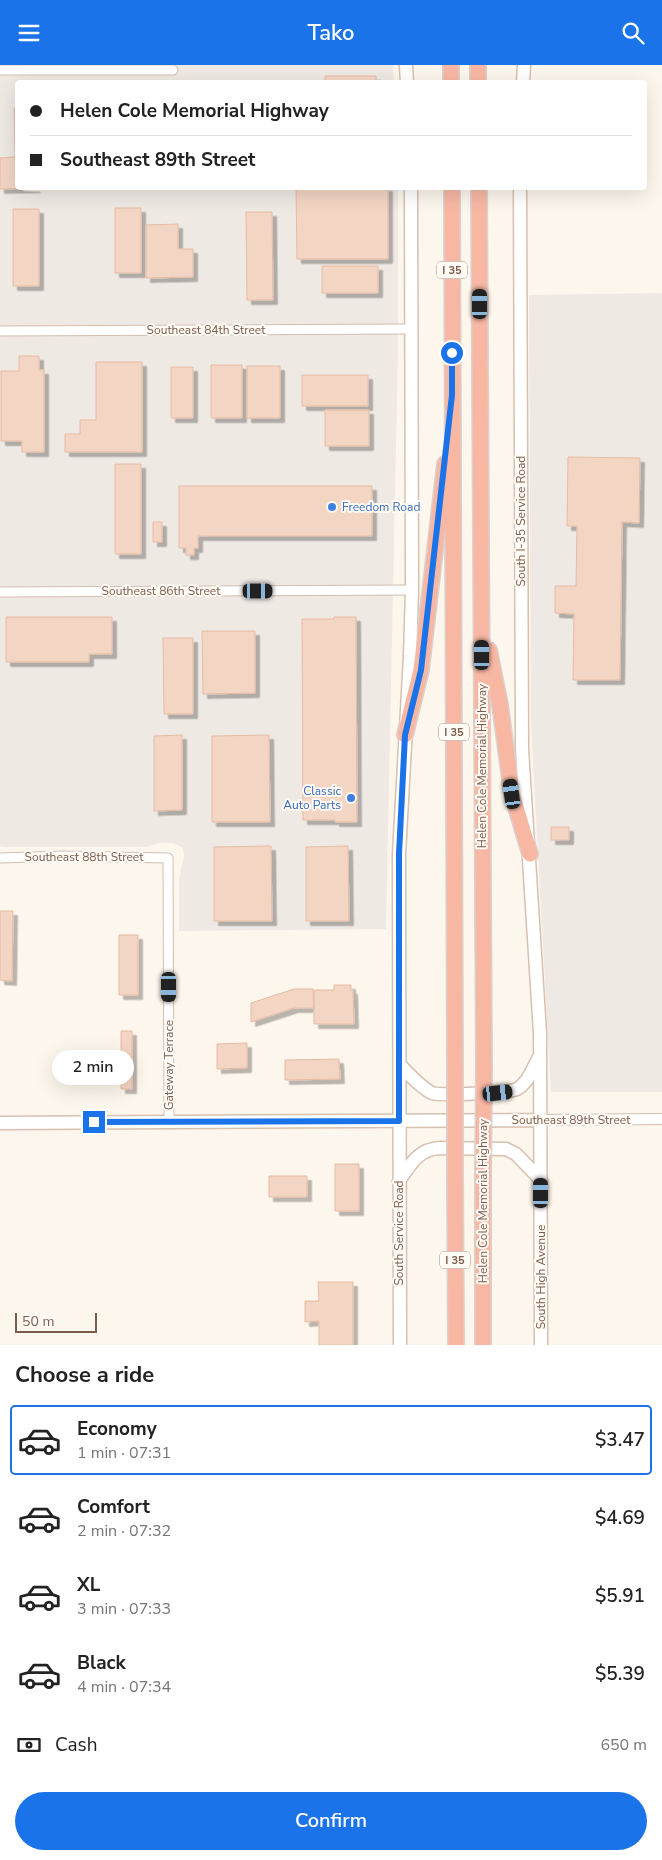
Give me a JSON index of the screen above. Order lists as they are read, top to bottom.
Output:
{
  "streets": {
    "highway": ["I 35", "Helen Cole Memorial Highway"],
    "main road": [
      "South I-35 Service Road",
      "Southeast 89th Street",
      "South Service Road",
      "South High Avenue"
    ],
    "street": [
      "Southeast 84th Street",
      "Southeast 86th Street",
      "Southeast 88th Street",
      "Gateway Terrace"
    ]
  },
  "crossings": [
    ["Southeast 84th Street", "South Service Road"],
    ["South I-35 Service Road", "South High Avenue"],
    ["Southeast 86th Street", "South Service Road"],
    ["Southeast 88th Street", "Gateway Terrace"],
    ["Gateway Terrace", "Southeast 89th Street"],
    ["Southeast 89th Street", "South Service Road"],
    ["Southeast 89th Street", "South High Avenue"]
  ],
  "places": ["Freedom Road", "Classic Auto Parts"],
  "scale_bar": "50 m",
  "page": {
    "header": "Tako",
    "banner": ["Helen Cole Memorial Highway", "Southeast 89th Street"],
    "bubble": "2 min",
    "scale": "50 m",
    "heading": "Choose a ride",
    "list": [
      {
        "name": "Economy",
        "note": "1 min · 07:31",
        "value": "$3.47"
      },
      {
        "name": "Comfort",
        "note": "2 min · 07:32",
        "value": "$4.69"
      },
      {
        "name": "XL",
        "note": "3 min · 07:33",
        "value": "$5.91"
      },
      {
        "name": "Black",
        "note": "4 min · 07:34",
        "value": "$5.39"
      }
    ],
    "pay": ["Cash", "650 m"],
    "buttons": "Confirm"
  }
}
